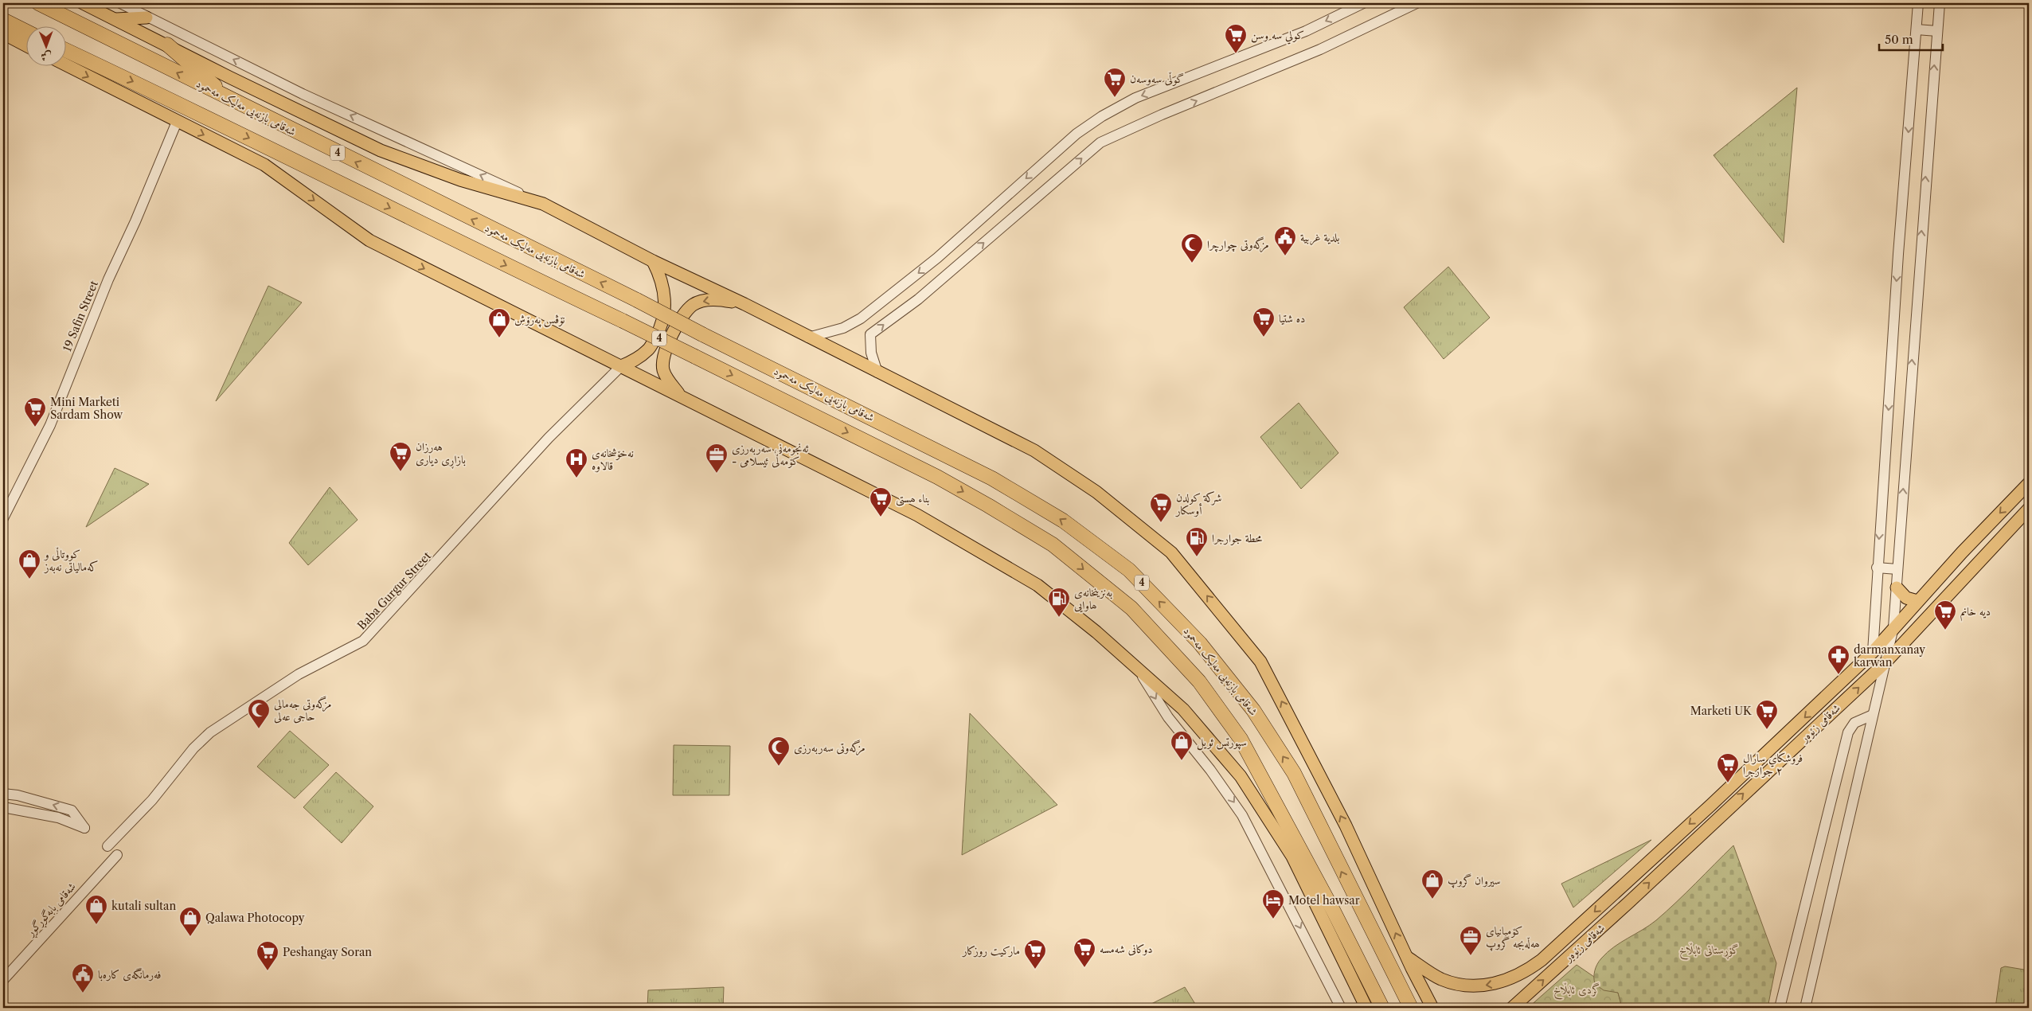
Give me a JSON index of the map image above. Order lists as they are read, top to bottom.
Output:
{
  "streets": {
    "highway": ["شەقامی بازنەیی مەلیک مەحمود", "4"],
    "main road": ["شەقامی زێوەر"],
    "street": ["19 Safin Street", "Baba Gurgur Street", "شەقامی بابەگوڕگوڕ"]
  },
  "parks": ["گۆڕستانی ئابڵاخ", "گردی ئابڵاخ"],
  "places": {
    "supermarket": [
      "كولي سه وسن",
      "گوڵی سەوسەن",
      "ده شتيا",
      "Mini Marketi Sardam Show",
      "هەرزان بازاڕی دیاری",
      "بناء ھستی",
      "شرکة کولدن أوسکار",
      "دیە خانم",
      "Marketi UK",
      "فروشكاي سارال ٢ جوارجرا",
      "دوکانی شەمسە",
      "ماركيت روزكار",
      "Peshangay Soran"
    ],
    "public building": ["بلدية غربية", "فەرمانگەی کارەبا"],
    "mosque": ["مزگەوتی چوارچرا", "مزگەوتی جەمالی حاجی عەلی", "مزگەوتی سەربەرزی"],
    "shop": [
      "نۆڤس پەرۆش",
      "کووتاڵی و کەمالیاتی نەبەز",
      "سپورتس ئويل",
      "سیروان گروپ",
      "kutali sultan",
      "Qalawa Photocopy"
    ],
    "office": ["ئەنجومەنی سەربەرزی - کۆمەڵی ئیسلامی", "کۆمپانیای ھەڵەبجە گروپ"],
    "hospital": ["نەخۆشخانەی قالاوە"],
    "fuel station": ["محطة جوارجرا", "بەنزینخانەی ھاوایی"],
    "pharmacy": ["darmanxanay karwan"],
    "hotel": ["Motel hawsar"]
  },
  "scale_bar": "50 m",
  "north": "bottom"
}
